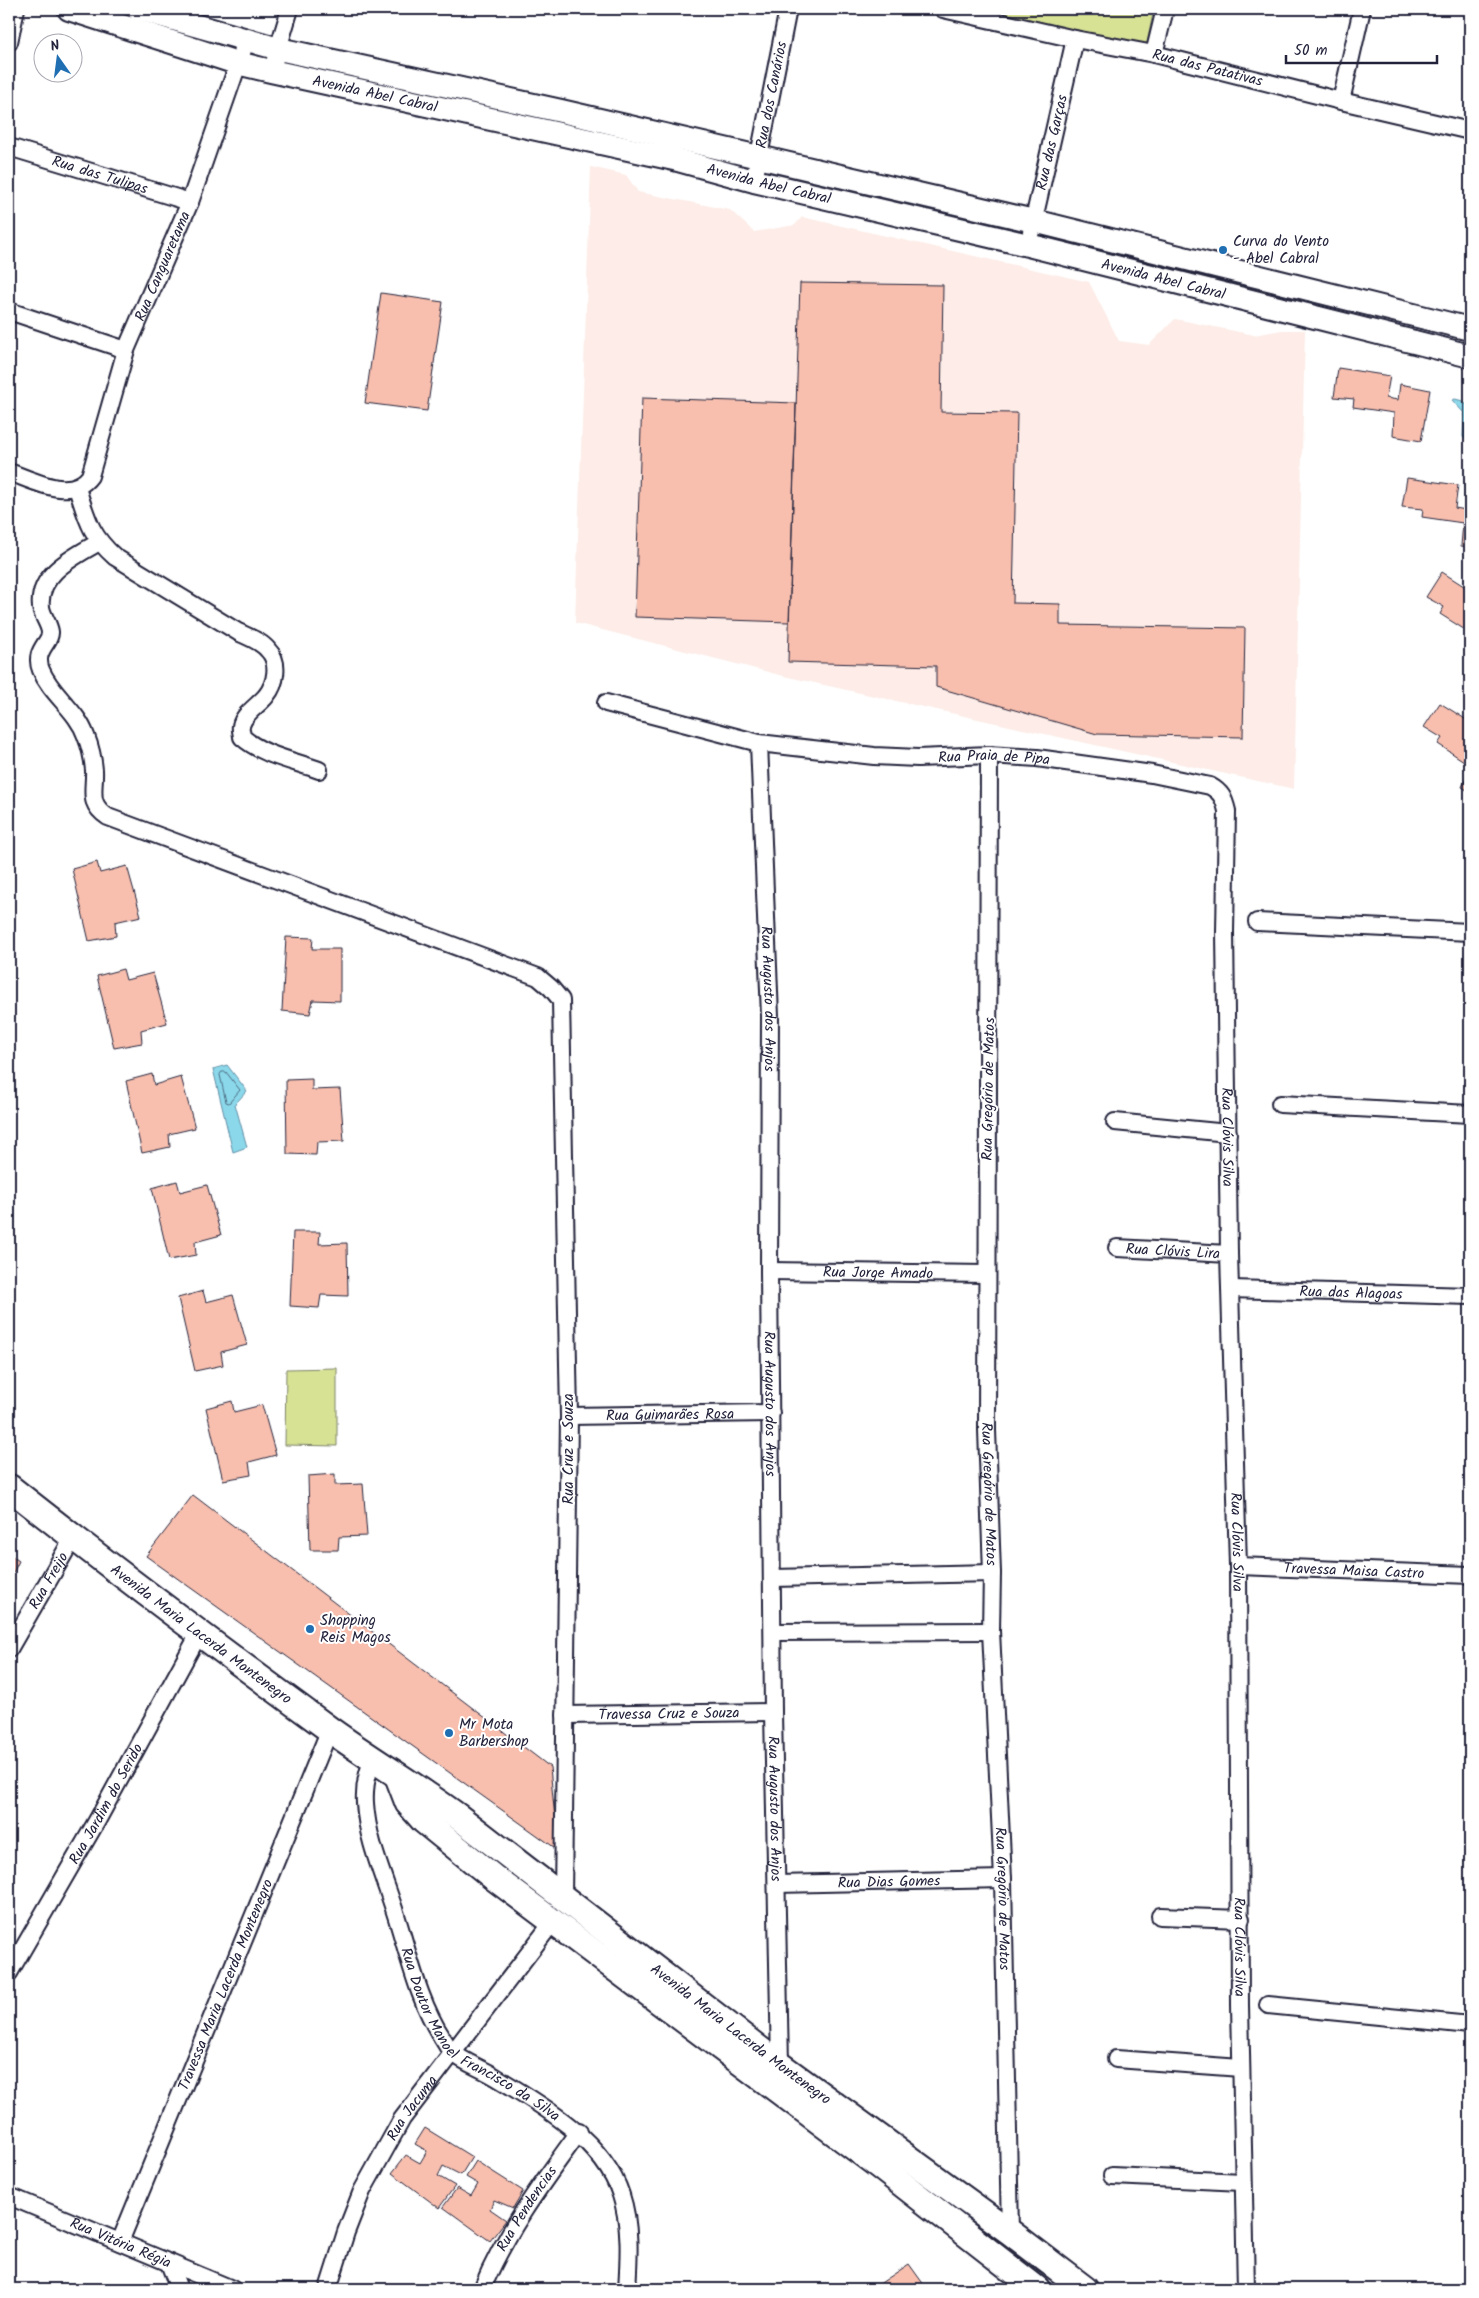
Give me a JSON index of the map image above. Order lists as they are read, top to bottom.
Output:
{
  "streets": {
    "main road": ["Avenida Abel Cabral", "Avenida Maria Lacerda Montenegro"],
    "street": [
      "Rua das Patativas",
      "Rua dos Canários",
      "Rua das Garças",
      "Rua das Tulipas",
      "Rua Canguaretama",
      "Rua Praia de Pipa",
      "Rua Augusto dos Anjos",
      "Rua Gregório de Matos",
      "Rua Clóvis Silva",
      "Rua Clóvis Lira",
      "Rua Jorge Amado",
      "Rua das Alagoas",
      "Rua Guimarães Rosa",
      "Rua Cruz e Souza",
      "Travessa Maisa Castro",
      "Rua Freijo",
      "Travessa Cruz e Souza",
      "Rua Jardim do Serido",
      "Rua Dias Gomes",
      "Travessa Maria Lacerda Montenegro",
      "Rua Doutor Manoel Francisco da Silva",
      "Rua Jacuma",
      "Rua Pendencias",
      "Rua Vitória Régia"
    ]
  },
  "crossings": [
    ["Rua das Patativas", "Rua das Garças"],
    ["Avenida Abel Cabral", "Rua dos Canários"],
    ["Avenida Abel Cabral", "Rua das Garças"],
    ["Avenida Abel Cabral", "Rua Canguaretama"],
    ["Rua das Tulipas", "Rua Canguaretama"],
    ["Rua Praia de Pipa", "Rua Augusto dos Anjos"],
    ["Rua Praia de Pipa", "Rua Gregório de Matos"],
    ["Rua Praia de Pipa", "Rua Clóvis Silva"],
    ["Rua Augusto dos Anjos", "Rua Jorge Amado"],
    ["Rua Augusto dos Anjos", "Rua Guimarães Rosa"],
    ["Rua Augusto dos Anjos", "Avenida Maria Lacerda Montenegro"],
    ["Rua Augusto dos Anjos", "Travessa Cruz e Souza"],
    ["Rua Augusto dos Anjos", "Rua Dias Gomes"],
    ["Rua Gregório de Matos", "Rua Jorge Amado"],
    ["Rua Gregório de Matos", "Avenida Maria Lacerda Montenegro"],
    ["Rua Gregório de Matos", "Rua Dias Gomes"],
    ["Rua Clóvis Silva", "Rua Clóvis Lira"],
    ["Rua Clóvis Silva", "Rua das Alagoas"],
    ["Rua Clóvis Silva", "Travessa Maisa Castro"],
    ["Rua Guimarães Rosa", "Rua Cruz e Souza"],
    ["Rua Cruz e Souza", "Avenida Maria Lacerda Montenegro"],
    ["Rua Cruz e Souza", "Travessa Cruz e Souza"],
    ["Rua Freijo", "Avenida Maria Lacerda Montenegro"],
    ["Avenida Maria Lacerda Montenegro", "Rua Jardim do Serido"],
    ["Avenida Maria Lacerda Montenegro", "Travessa Maria Lacerda Montenegro"],
    ["Avenida Maria Lacerda Montenegro", "Rua Doutor Manoel Francisco da Silva"],
    ["Avenida Maria Lacerda Montenegro", "Rua Jacuma"],
    ["Travessa Maria Lacerda Montenegro", "Rua Vitória Régia"],
    ["Rua Doutor Manoel Francisco da Silva", "Rua Jacuma"],
    ["Rua Doutor Manoel Francisco da Silva", "Rua Pendencias"]
  ],
  "places": ["Curva do Vento - Abel Cabral", "Shopping Reis Magos", "Mr Mota Barbershop"],
  "scale_bar": "50 m",
  "north": "top"
}
